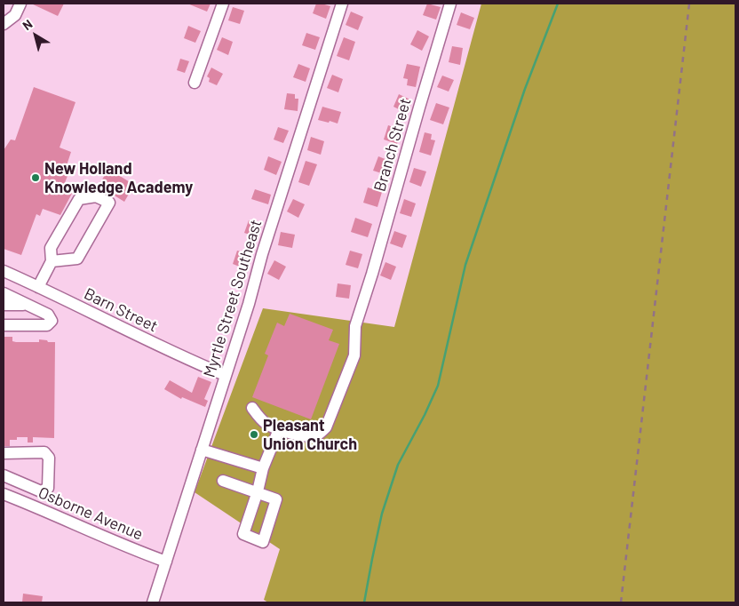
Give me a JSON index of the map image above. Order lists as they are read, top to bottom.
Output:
{
  "streets": {
    "street": [
      "Branch Street",
      "Myrtle Street Southeast",
      "Barn Street",
      "Osborne Avenue"
    ]
  },
  "crossings": [
    ["Myrtle Street Southeast", "Barn Street"],
    ["Myrtle Street Southeast", "Osborne Avenue"]
  ],
  "places": ["New Holland Knowledge Academy", "Pleasant Union Church"],
  "north": "top left"
}
